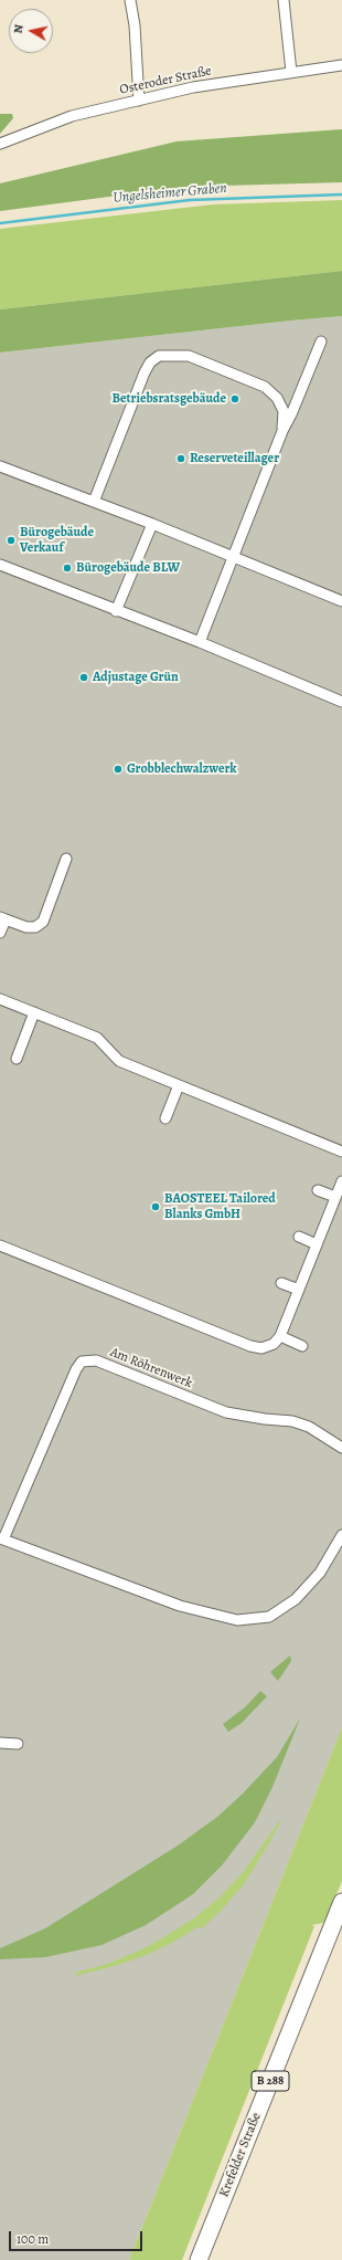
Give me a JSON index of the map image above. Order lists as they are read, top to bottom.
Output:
{
  "streets": {
    "main road": ["B 288", "Krefelder Straße"],
    "street": ["Osteroder Straße", "Am Röhrenwerk"]
  },
  "water": ["Ungelsheimer Graben"],
  "places": [
    "Betriebsratsgebäude",
    "Reserveteillager",
    "Bürogebäude Verkauf",
    "Bürogebäude BLW",
    "Adjustage Grün",
    "Grobblechwalzwerk",
    "BAOSTEEL Tailored Blanks GmbH"
  ],
  "scale_bar": "100 m",
  "north": "left"
}
